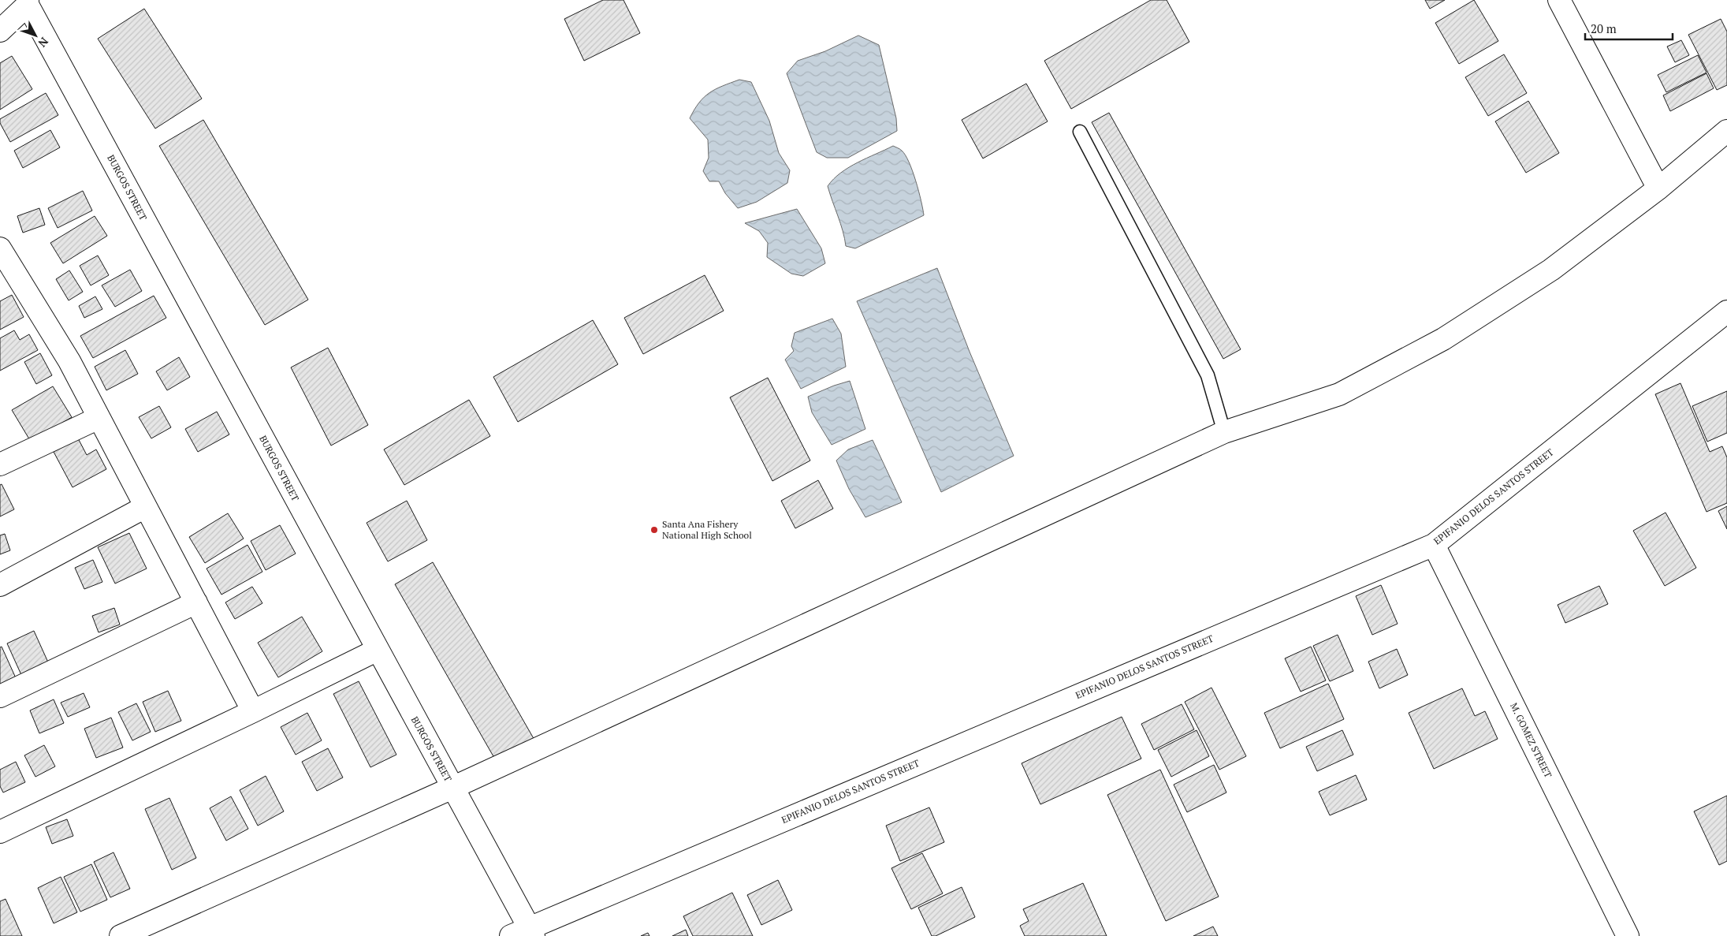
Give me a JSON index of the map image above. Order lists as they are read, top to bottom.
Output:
{
  "streets": {
    "street": ["BURGOS STREET", "EPIFANIO DELOS SANTOS STREET", "M. GOMEZ STREET"]
  },
  "crossings": [
    ["BURGOS STREET", "EPIFANIO DELOS SANTOS STREET"],
    ["EPIFANIO DELOS SANTOS STREET", "M. GOMEZ STREET"]
  ],
  "places": ["Santa Ana Fishery National High School"],
  "scale_bar": "20 m",
  "north": "bottom right"
}
